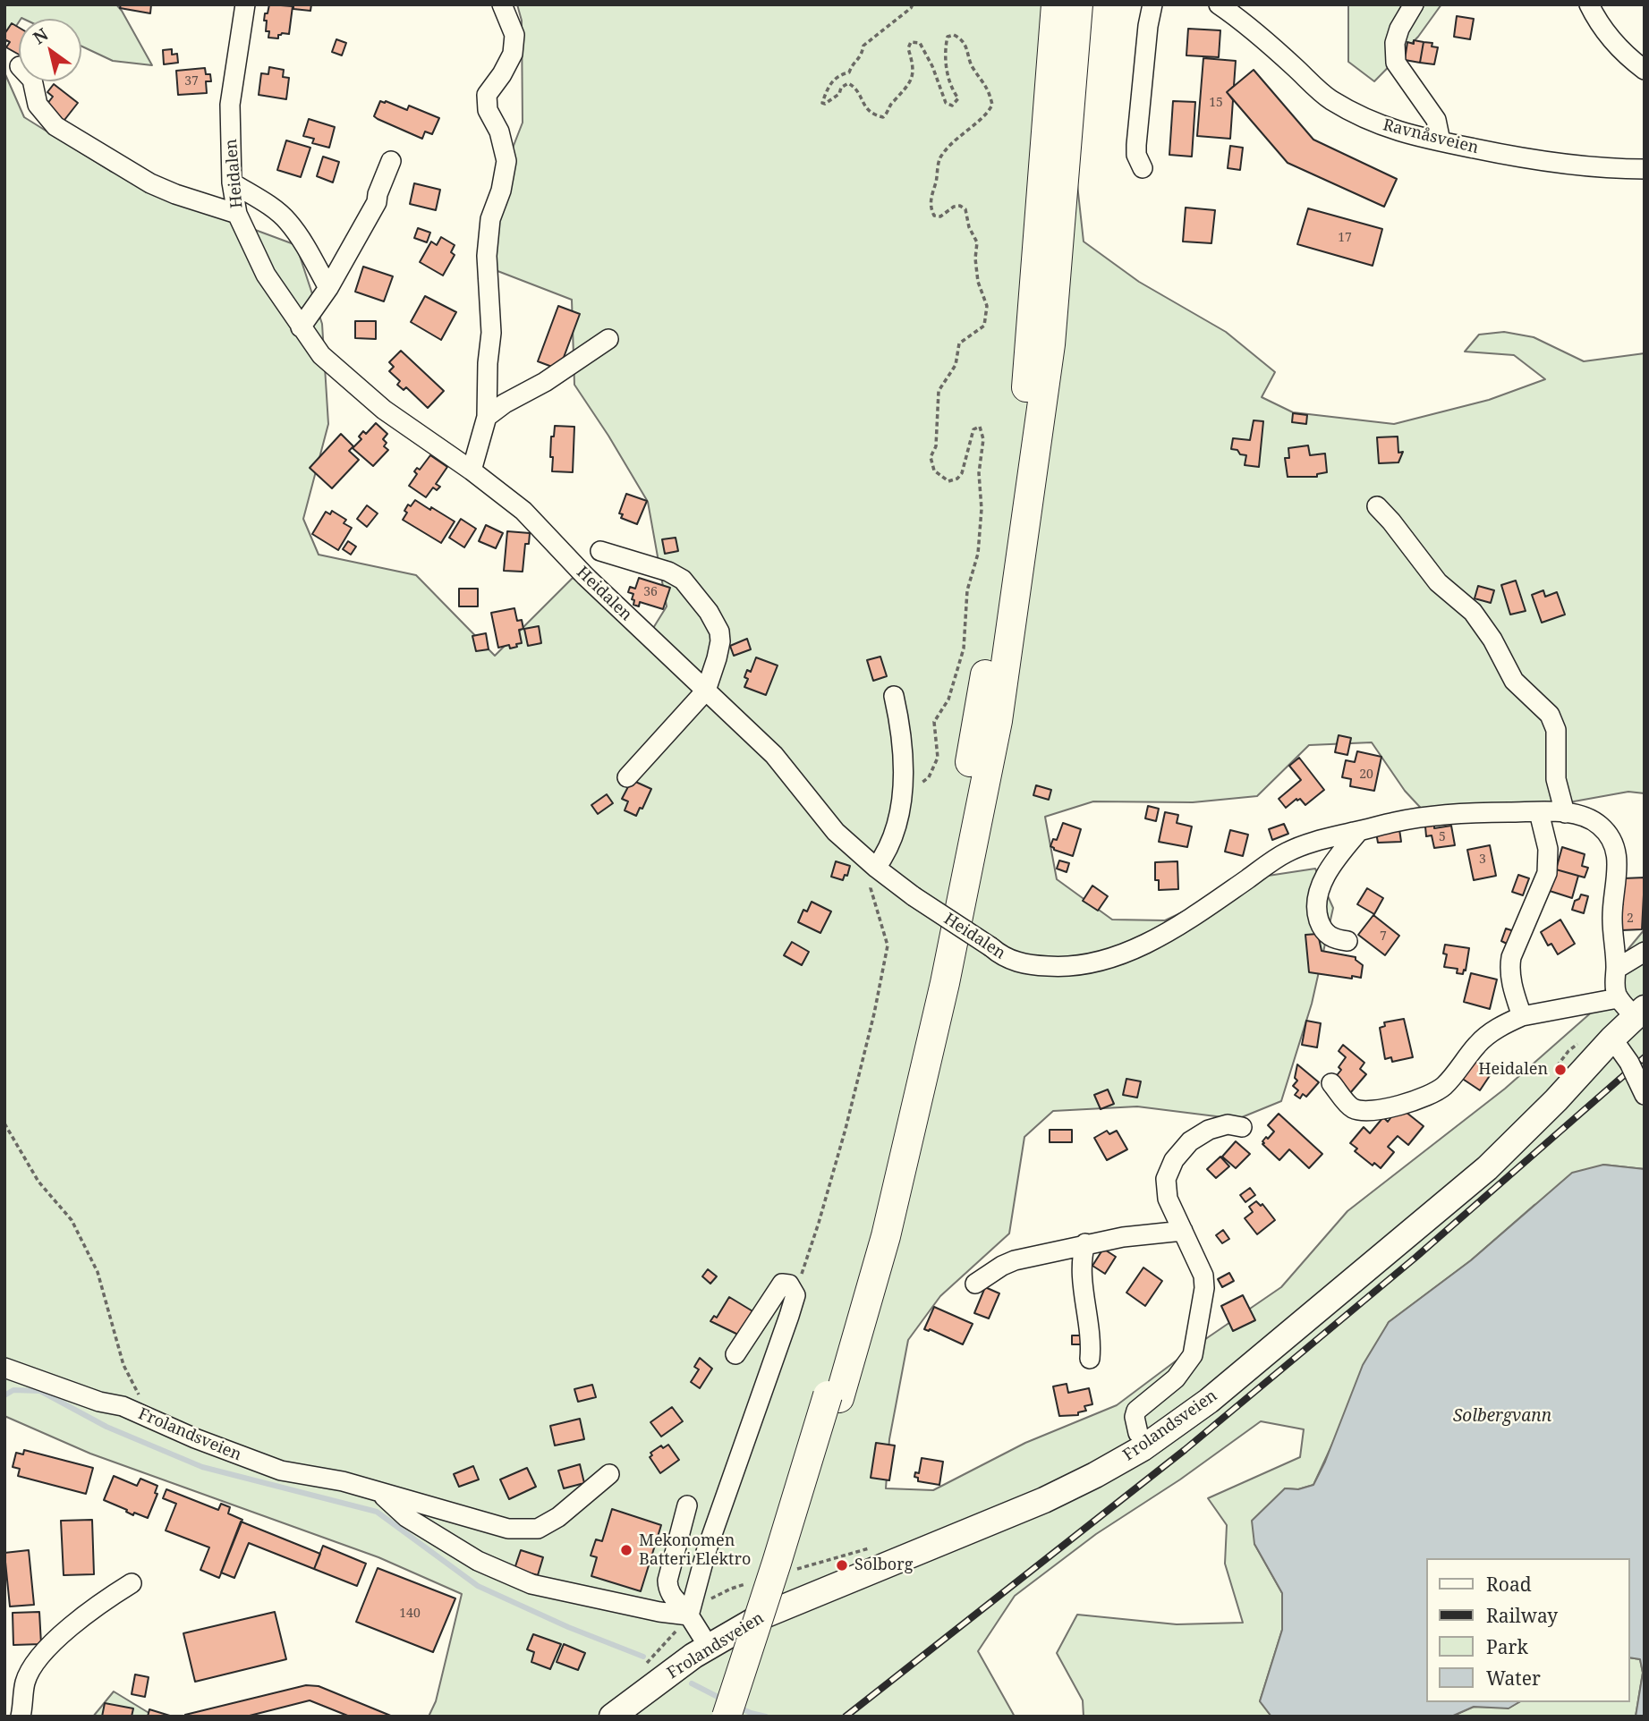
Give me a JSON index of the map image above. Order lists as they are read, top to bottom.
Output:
{
  "streets": {
    "main road": ["Frolandsveien"],
    "street": ["Ravnåsveien", "Heidalen"]
  },
  "crossings": [
    ["Heidalen", "Frolandsveien"]
  ],
  "water": ["Solbergvann"],
  "places": ["Heidalen", "Mekonomen Batteri Elektro", "Solborg"],
  "house_numbers": [
    "37",
    "15",
    "17",
    "36",
    "20",
    "5",
    "3",
    "2",
    "7",
    "140"
  ],
  "legend": [
    "Road",
    "Railway",
    "Park",
    "Water"
  ],
  "north": "top left"
}
